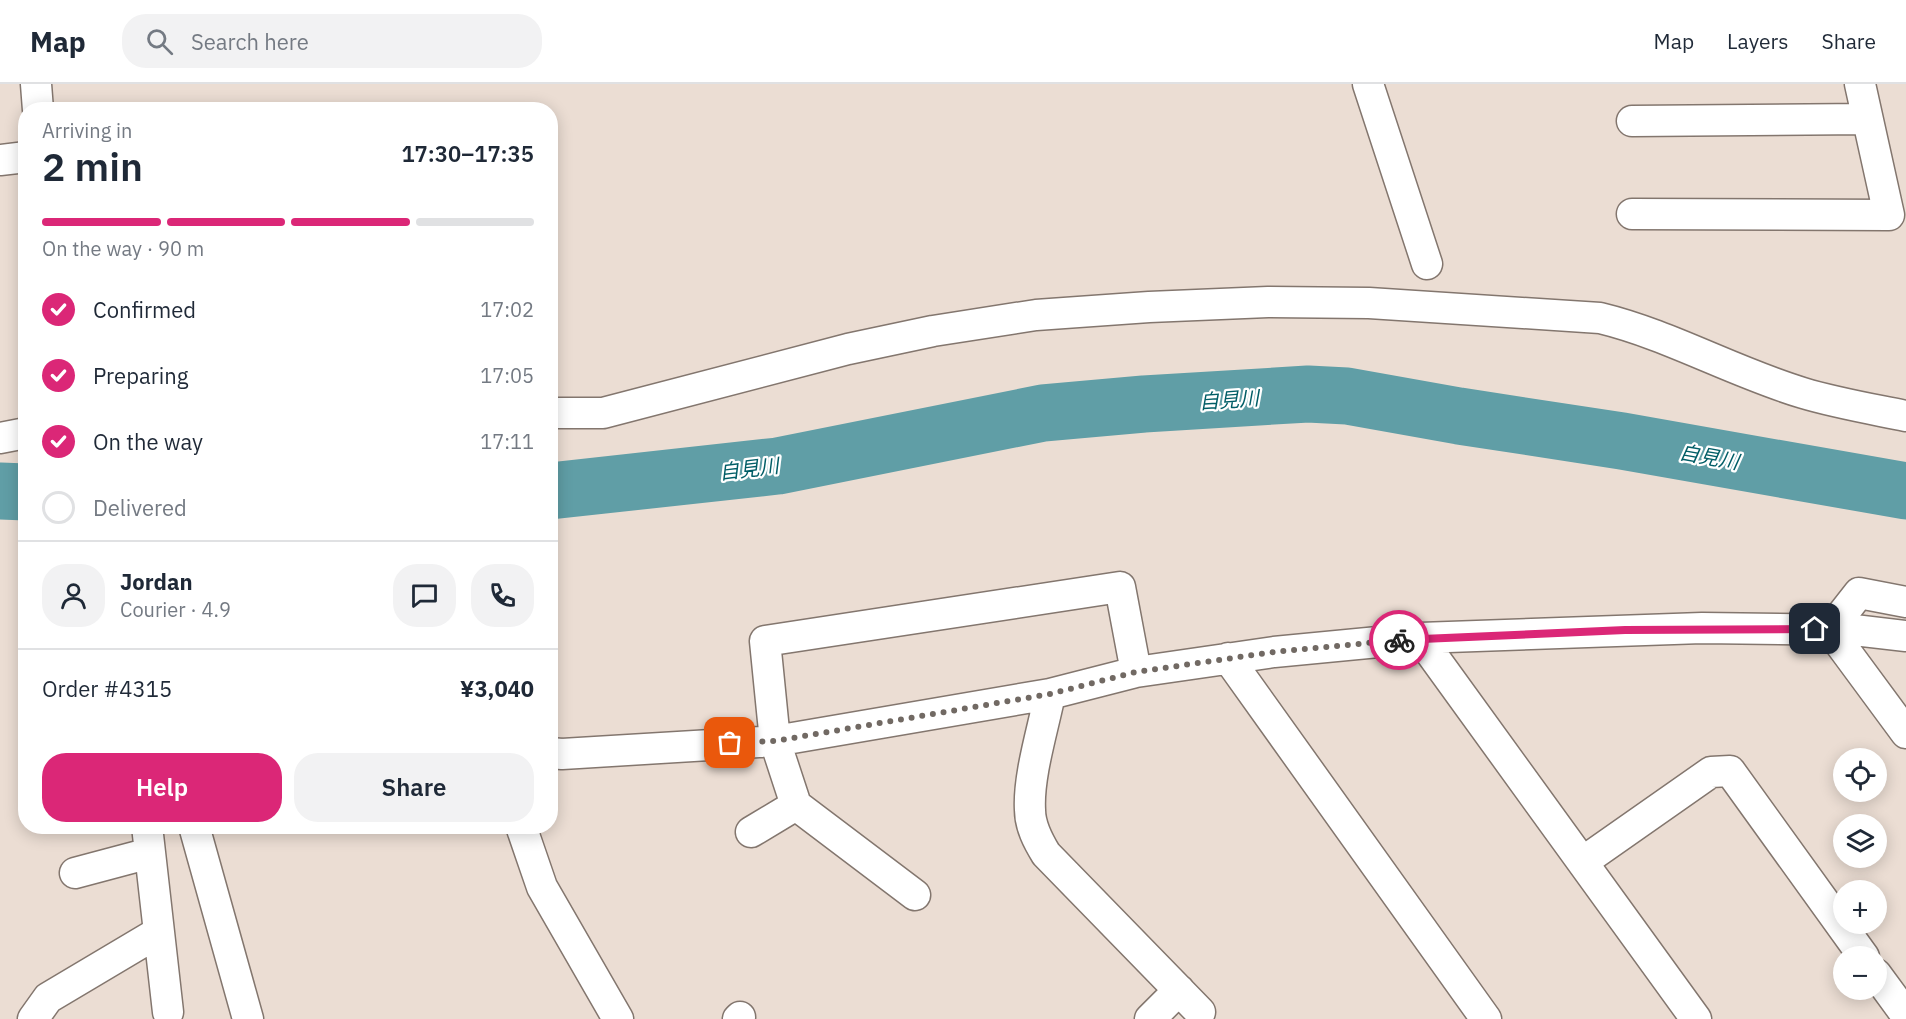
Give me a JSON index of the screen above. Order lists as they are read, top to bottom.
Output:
{
  "water": ["自見川"],
  "page": {
    "header": "Map",
    "search": "Search here",
    "nav": ["Map", "Layers", "Share"],
    "heading": ["2 min", "Arriving in", "17:30–17:35"],
    "panel": [
      "Jordan",
      "Courier · 4.9",
      "Order #4315",
      "¥3,040"
    ],
    "bar": "On the way · 90 m",
    "list": [
      ["Confirmed", "17:02"],
      ["Preparing", "17:05"],
      ["On the way", "17:11"],
      "Delivered"
    ],
    "buttons": ["Help", "Share"],
    "map_buttons": ["+", "−"]
  }
}
